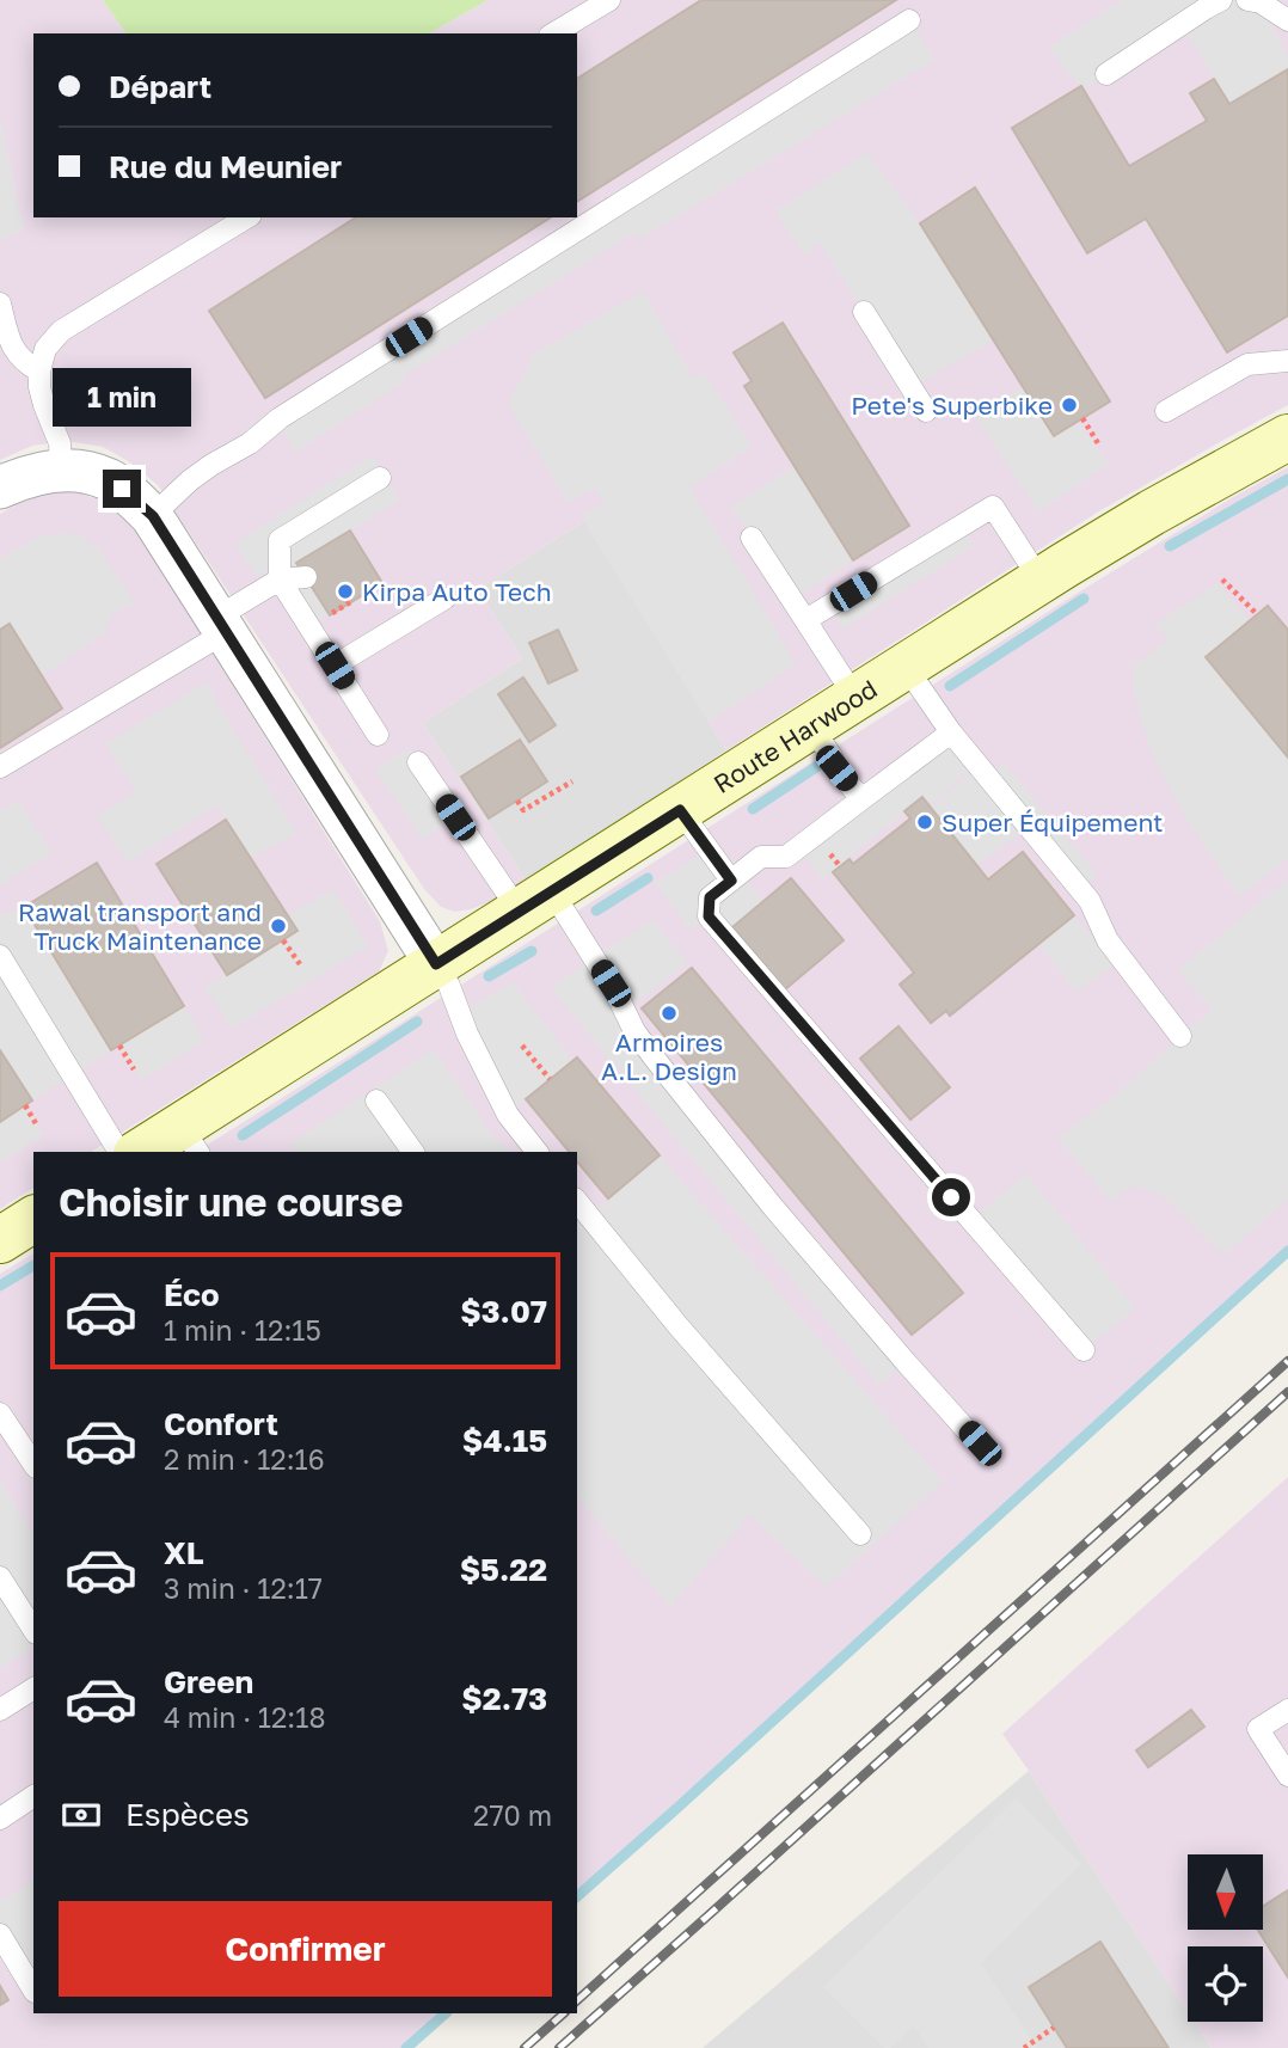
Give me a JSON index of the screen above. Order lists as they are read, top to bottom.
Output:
{
  "streets": {
    "main road": ["Route Harwood"]
  },
  "places": [
    "Pete's Superbike",
    "Kirpa Auto Tech",
    "Super Équipement",
    "Rawal transport and Truck Maintenance",
    "Armoires A.L. Design"
  ],
  "north": "bottom",
  "page": {
    "banner": ["Départ", "Rue du Meunier"],
    "bubble": "1 min",
    "heading": "Choisir une course",
    "list": [
      {
        "name": "Éco",
        "note": "1 min · 12:15",
        "value": "$3.07"
      },
      {
        "name": "Confort",
        "note": "2 min · 12:16",
        "value": "$4.15"
      },
      {
        "name": "XL",
        "note": "3 min · 12:17",
        "value": "$5.22"
      },
      {
        "name": "Green",
        "note": "4 min · 12:18",
        "value": "$2.73"
      }
    ],
    "pay": ["Espèces", "270 m"],
    "buttons": "Confirmer"
  }
}
